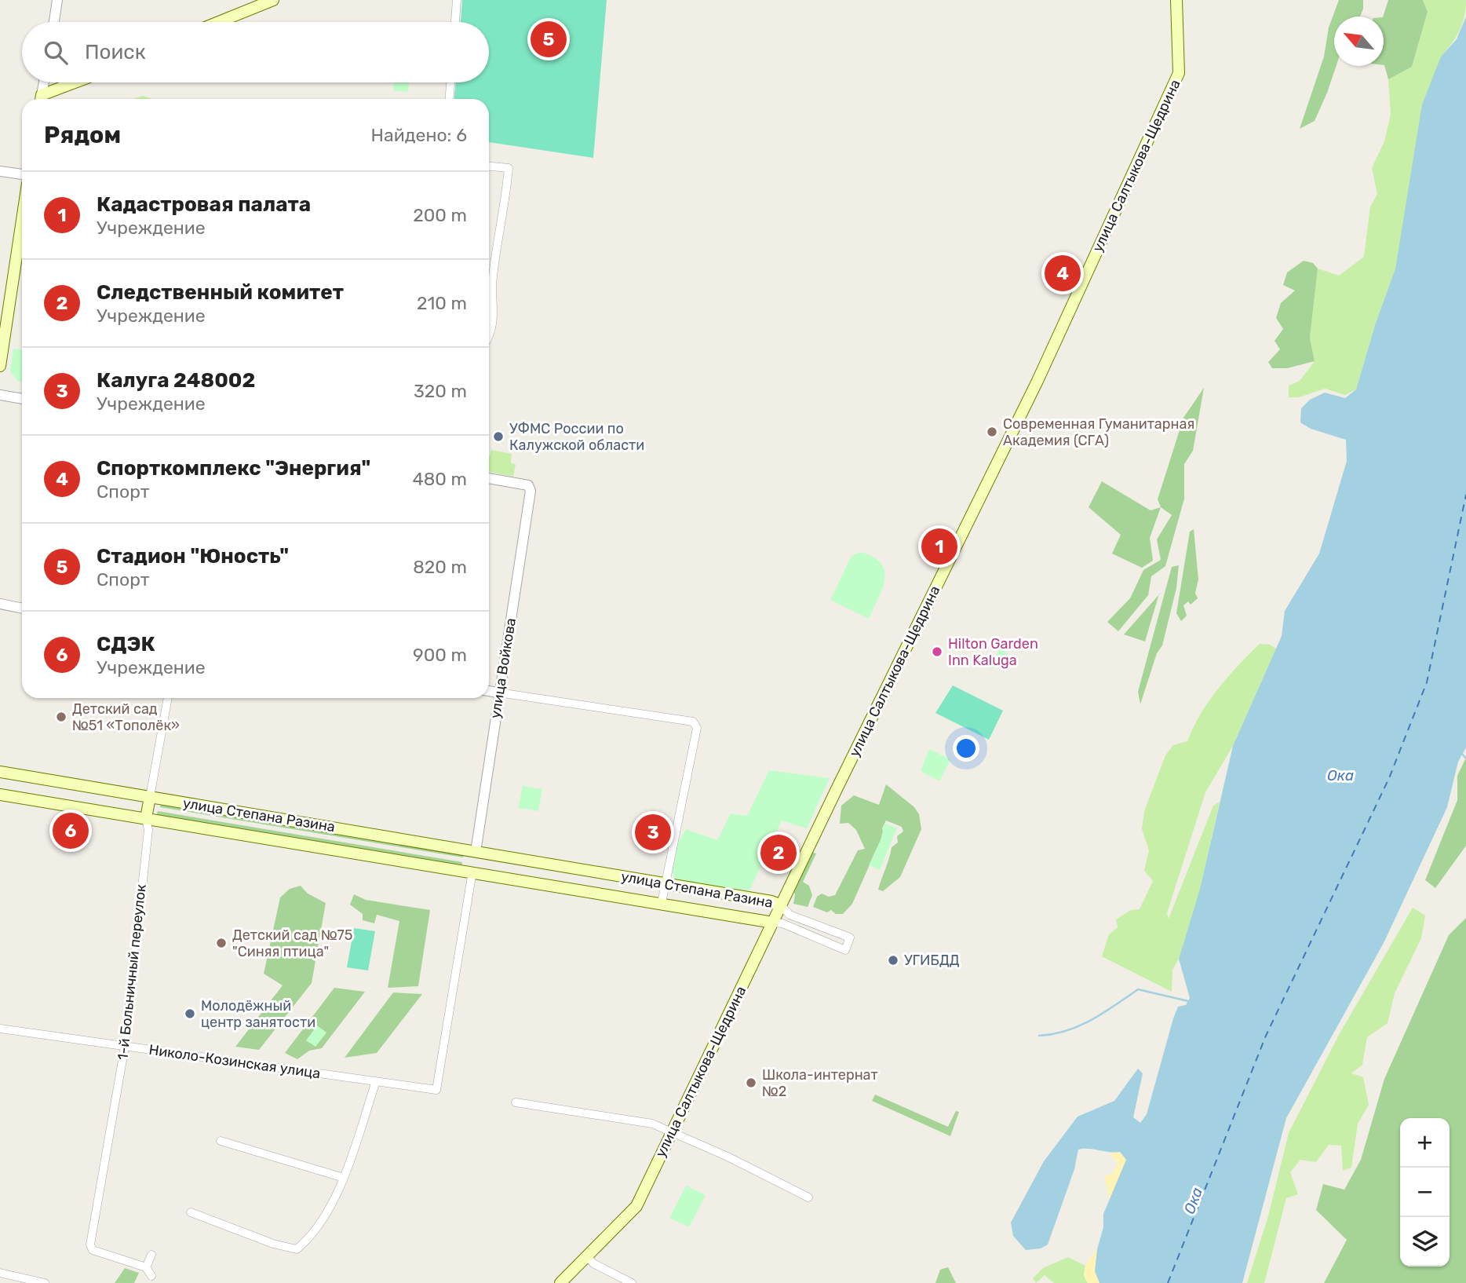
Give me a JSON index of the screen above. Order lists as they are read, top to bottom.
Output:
{
  "streets": {
    "main road": ["улица Салтыкова-Щедрина", "улица Степана Разина", "1-й Больничный переулок"],
    "street": ["улица Войкова", "Николо-Козинская улица"]
  },
  "crossings": [
    ["улица Салтыкова-Щедрина", "улица Степана Разина"],
    ["улица Войкова", "улица Степана Разина"],
    ["улица Степана Разина", "1-й Больничный переулок"],
    ["улица Степана Разина", "Николо-Козинская улица"],
    ["1-й Больничный переулок", "Николо-Козинская улица"]
  ],
  "water": ["Ока"],
  "places": [
    "Современная Гуманитарная Академия (СГА)",
    "УФМС России по Калужской области",
    "Hilton Garden Inn Kaluga",
    "Детский сад №51 «Тополёк»",
    "Детский сад №75 \"Синяя птица\"",
    "УГИБДД",
    "Молодёжный центр занятости",
    "Школа-интернат №2"
  ],
  "north": "top left",
  "page": {
    "pins": [
      "5",
      "4",
      "1",
      "6",
      "3",
      "2"
    ],
    "search": "Поиск",
    "heading": ["Рядом", "Найдено: 6"],
    "list": [
      {
        "mark": "1",
        "name": "Кадастровая палата",
        "note": "Учреждение",
        "value": "200 m"
      },
      {
        "mark": "2",
        "name": "Следственный комитет",
        "note": "Учреждение",
        "value": "210 m"
      },
      {
        "mark": "3",
        "name": "Калуга 248002",
        "note": "Учреждение",
        "value": "320 m"
      },
      {
        "mark": "4",
        "name": "Спорткомплекс \"Энергия\"",
        "note": "Спорт",
        "value": "480 m"
      },
      {
        "mark": "5",
        "name": "Стадион \"Юность\"",
        "note": "Спорт",
        "value": "820 m"
      },
      {
        "mark": "6",
        "name": "СДЭК",
        "note": "Учреждение",
        "value": "900 m"
      }
    ],
    "map_buttons": ["+", "−"]
  }
}
